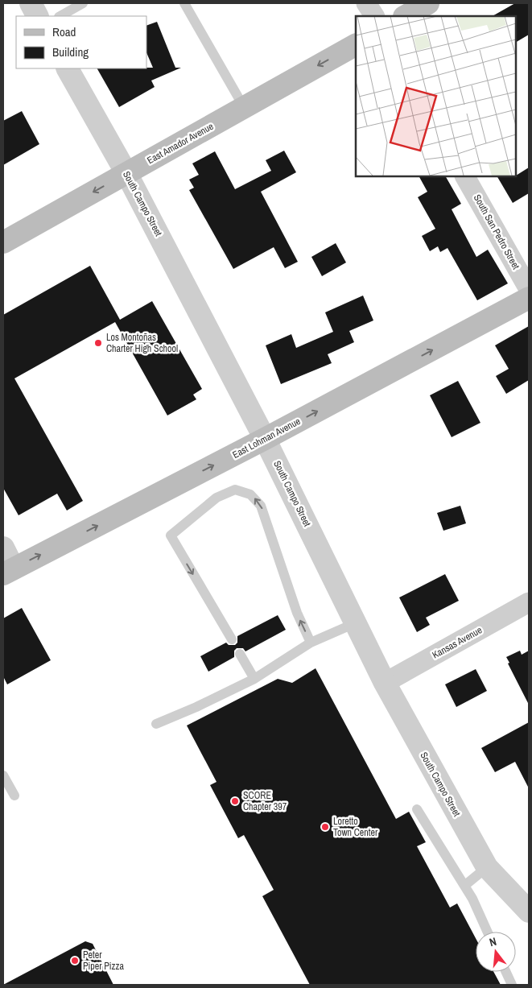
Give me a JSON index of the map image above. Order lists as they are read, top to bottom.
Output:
{
  "streets": {
    "main road": ["East Amador Avenue", "East Lohman Avenue"],
    "street": ["South Campo Street", "South San Pedro Street", "Kansas Avenue"]
  },
  "crossings": [
    ["East Amador Avenue", "South Campo Street"],
    ["South Campo Street", "East Lohman Avenue"],
    ["South Campo Street", "Kansas Avenue"]
  ],
  "one_way": ["East Amador Avenue", "East Lohman Avenue"],
  "places": [
    "Los Montoñas Charter High School",
    "SCORE Chapter 397",
    "Loretto Town Center",
    "Peter Piper Pizza"
  ],
  "legend": ["Road", "Building"],
  "north": "top"
}
